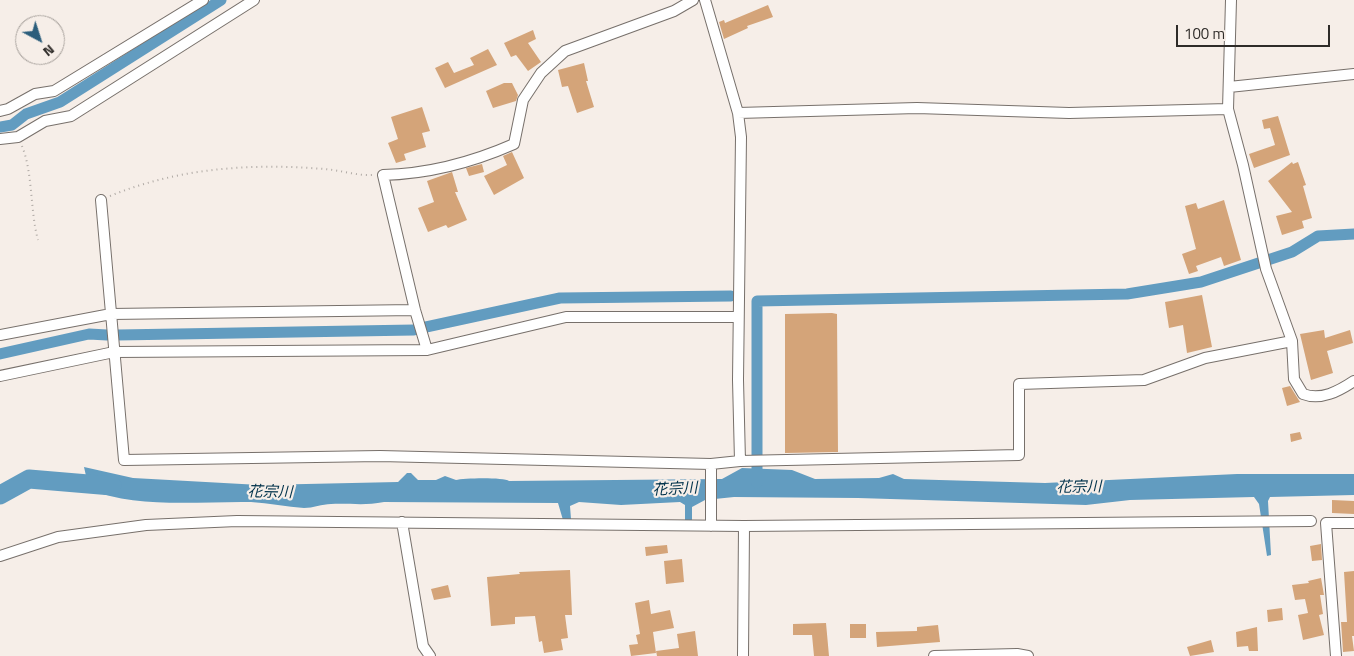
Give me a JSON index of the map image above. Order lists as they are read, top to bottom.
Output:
{
  "water": ["花宗川"],
  "scale_bar": "100 m",
  "north": "bottom right"
}
